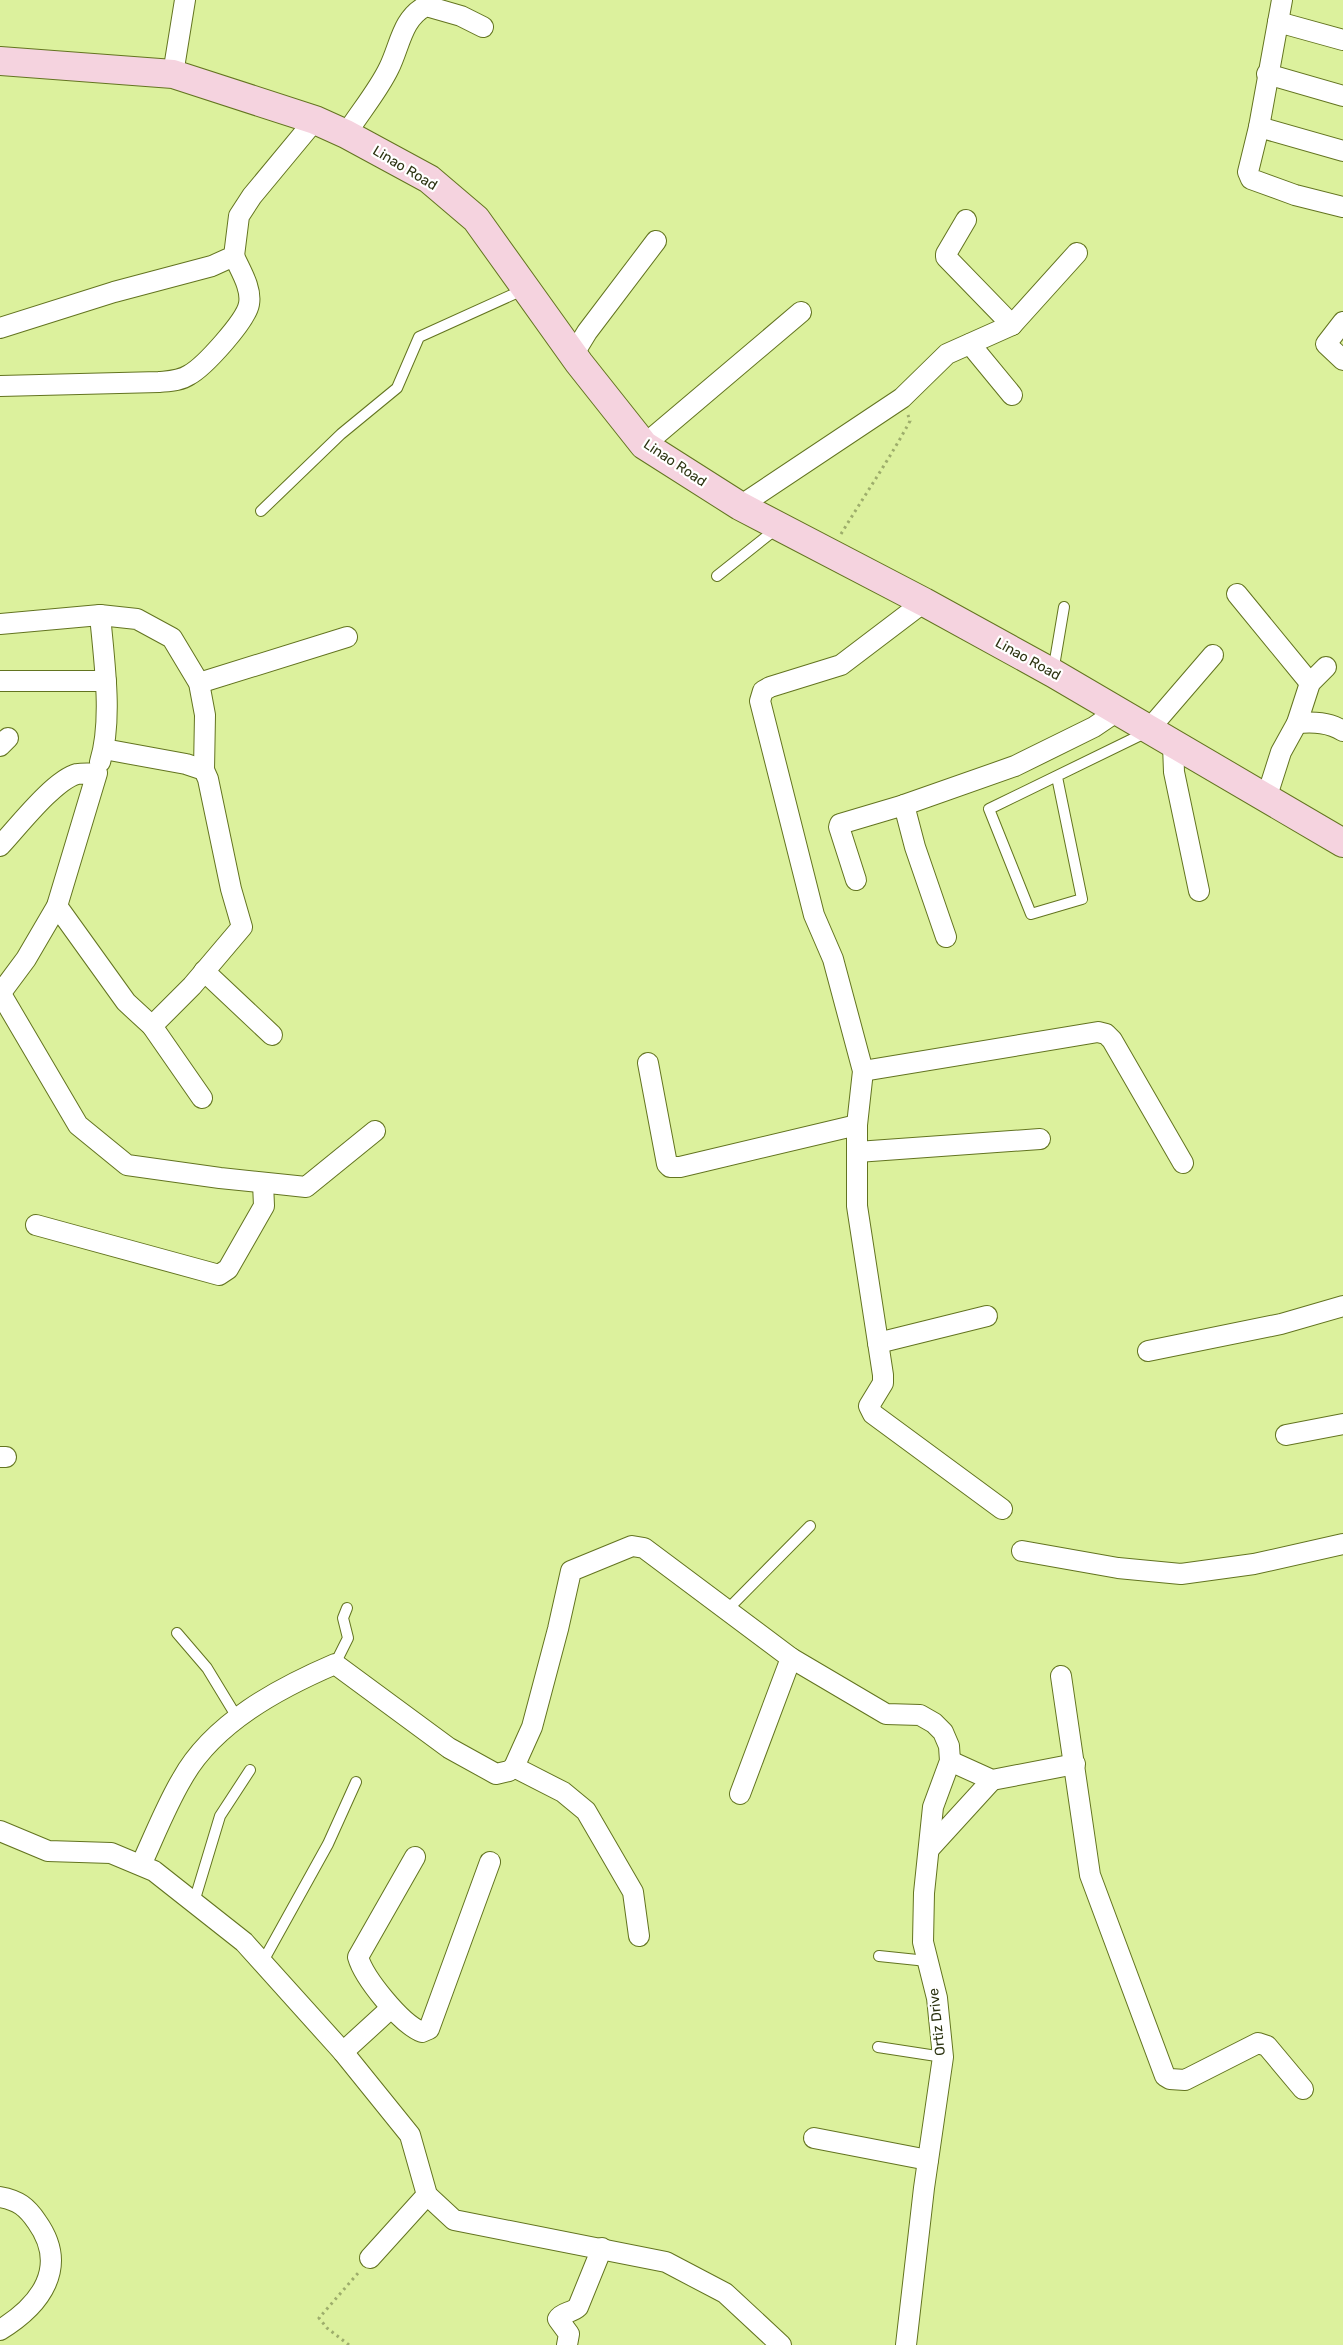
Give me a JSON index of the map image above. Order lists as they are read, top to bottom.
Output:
{
  "streets": {
    "street": ["Linao Road", "Ortiz Drive"]
  }
}
